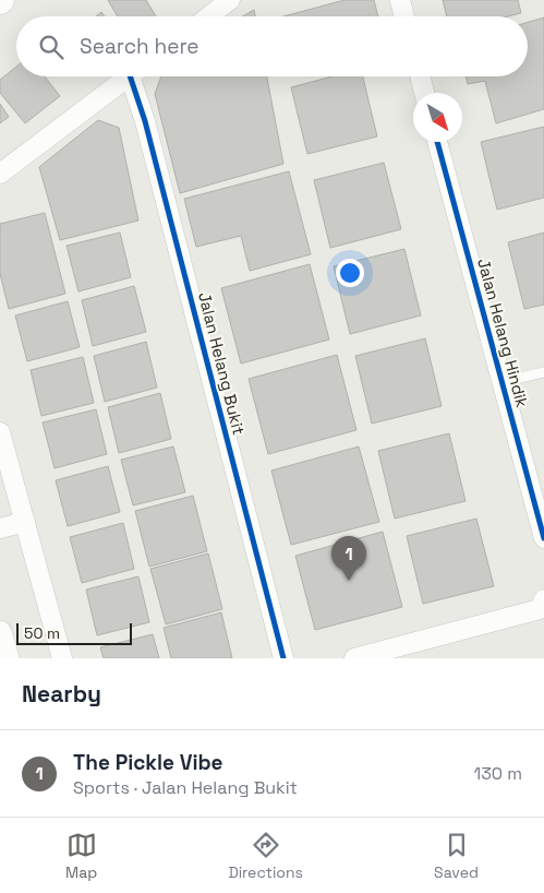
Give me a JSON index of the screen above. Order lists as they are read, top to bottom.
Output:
{
  "streets": {
    "street": ["Jalan Helang Hindik", "Jalan Helang Bukit"]
  },
  "scale_bar": "50 m",
  "north": "bottom right",
  "page": {
    "search": "Search here",
    "pins": "1",
    "scale": "50 m",
    "heading": "Nearby",
    "list": [
      {
        "mark": "1",
        "name": "The Pickle Vibe",
        "note": "Sports · Jalan Helang Bukit",
        "value": "130 m"
      }
    ],
    "nav": ["Map", "Directions", "Saved"]
  }
}
